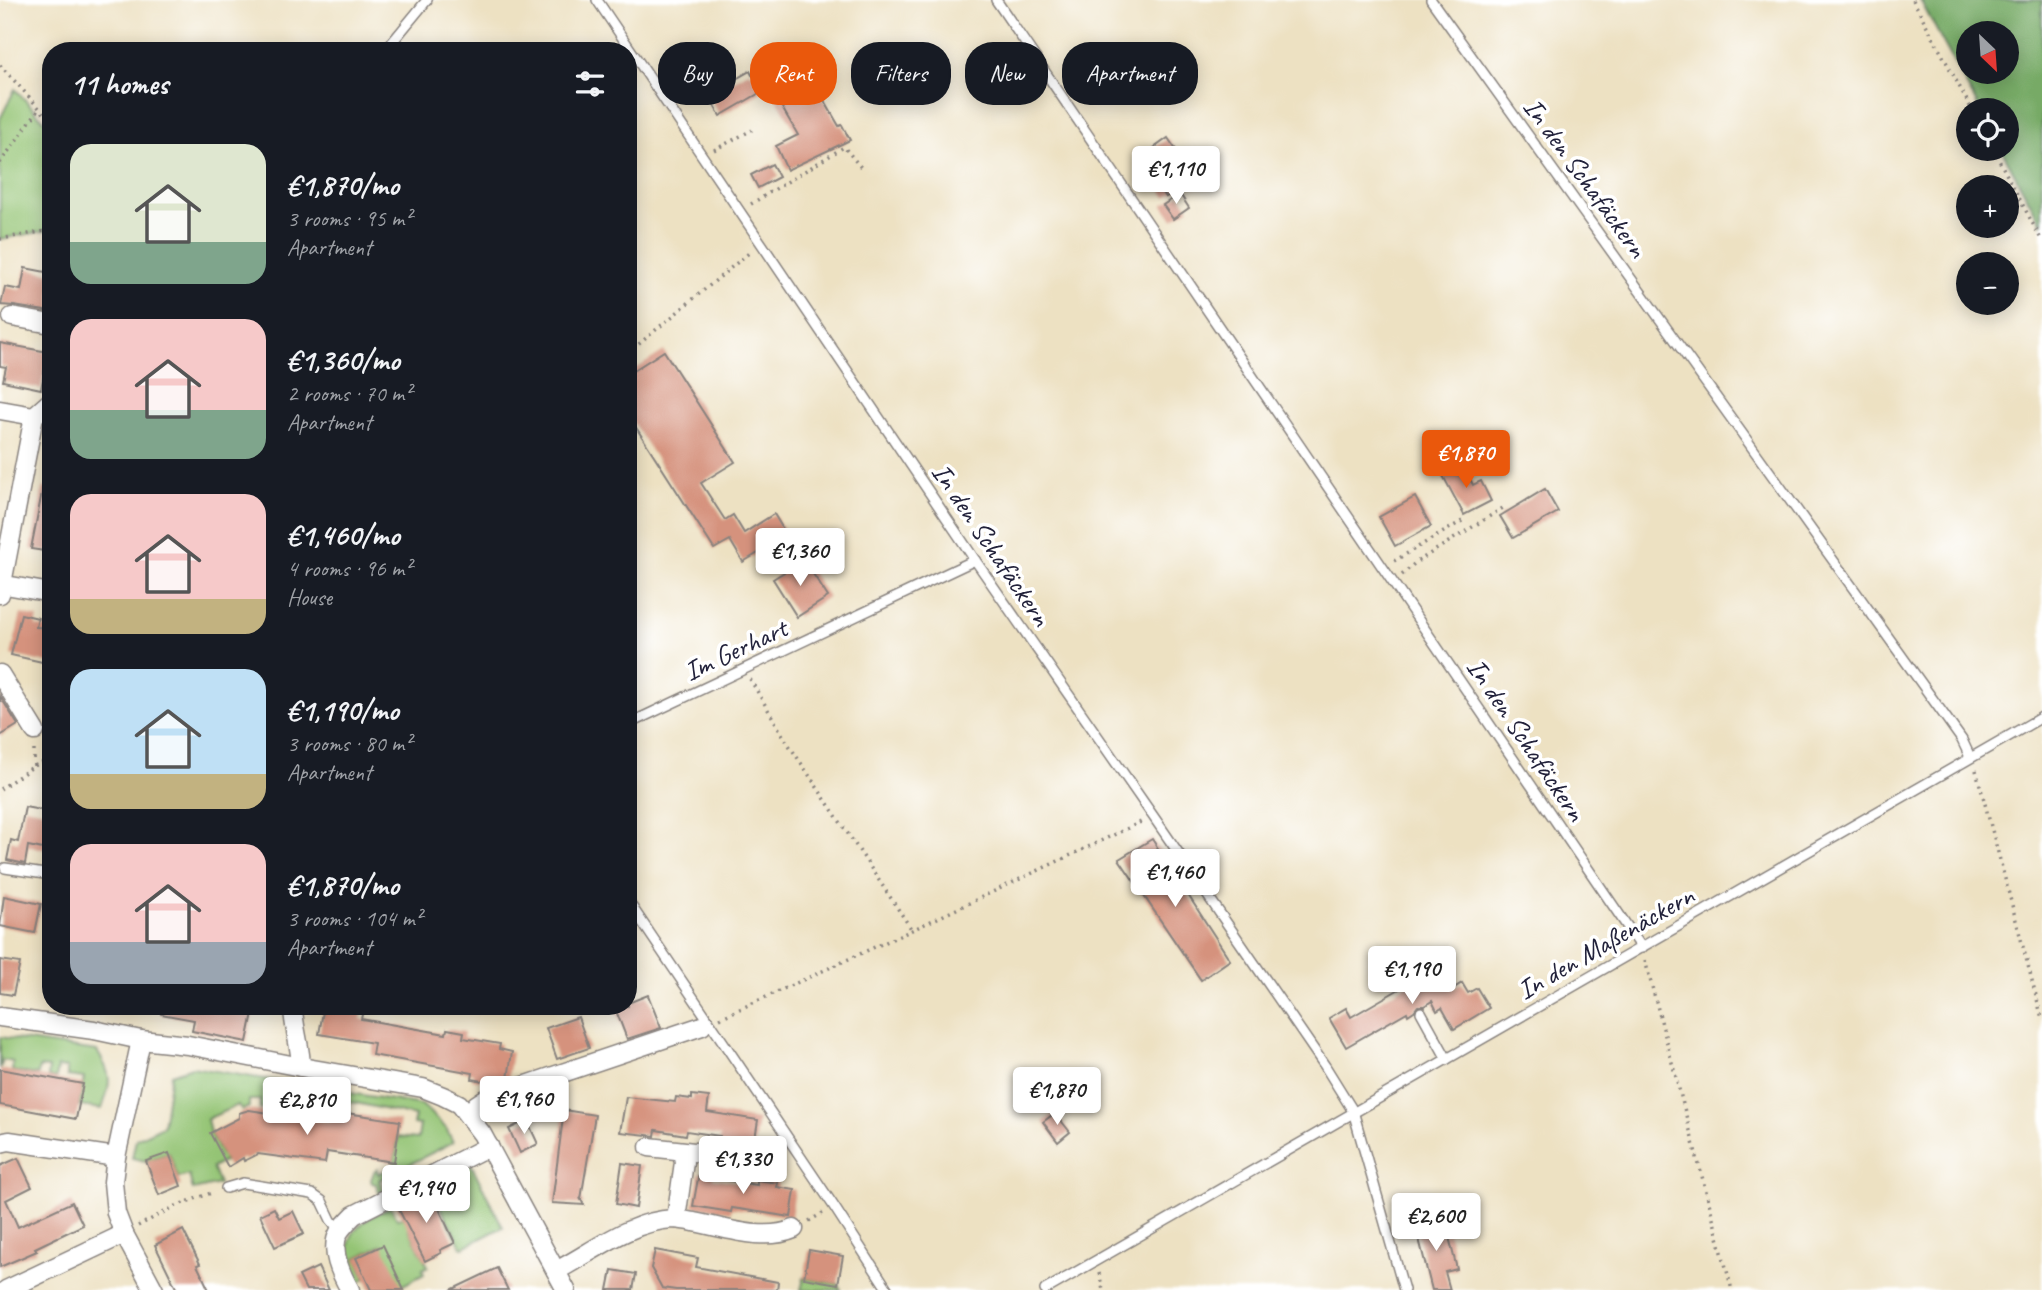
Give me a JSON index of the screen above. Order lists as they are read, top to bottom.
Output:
{
  "streets": {
    "lane": ["In den Schafäckern", "Im Gerhart", "In den Maßenäckern"]
  },
  "crossings": [
    ["In den Schafäckern", "Im Gerhart"],
    ["In den Schafäckern", "In den Maßenäckern"]
  ],
  "north": "bottom right",
  "page": {
    "map_buttons": ["+", "−"],
    "chip": [
      "Buy",
      "Rent",
      "Filters",
      "New",
      "Apartment"
    ],
    "heading": "11 homes",
    "list": [
      {
        "name": "€1,870/mo",
        "note": "3 rooms · 95 m² · Apartment"
      },
      {
        "name": "€1,360/mo",
        "note": "2 rooms · 70 m² · Apartment"
      },
      {
        "name": "€1,460/mo",
        "note": "4 rooms · 96 m² · House"
      },
      {
        "name": "€1,190/mo",
        "note": "3 rooms · 80 m² · Apartment"
      },
      {
        "name": "€1,870/mo",
        "note": "3 rooms · 104 m² · Apartment"
      }
    ],
    "price": [
      "€1,110",
      "€1,870",
      "€1,360",
      "€1,460",
      "€1,190",
      "€1,870",
      "€1,960",
      "€2,810",
      "€1,330",
      "€1,940",
      "€2,600"
    ]
  }
}
